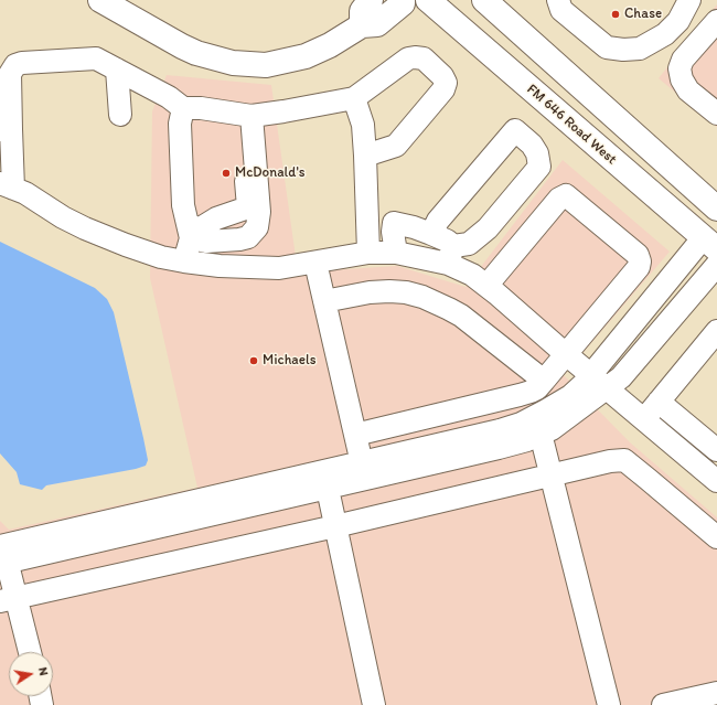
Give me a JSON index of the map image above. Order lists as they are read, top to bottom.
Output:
{
  "streets": {
    "main road": ["FM 646 Road West"]
  },
  "places": ["Chase", "McDonald's", "Michaels"],
  "north": "right"
}
